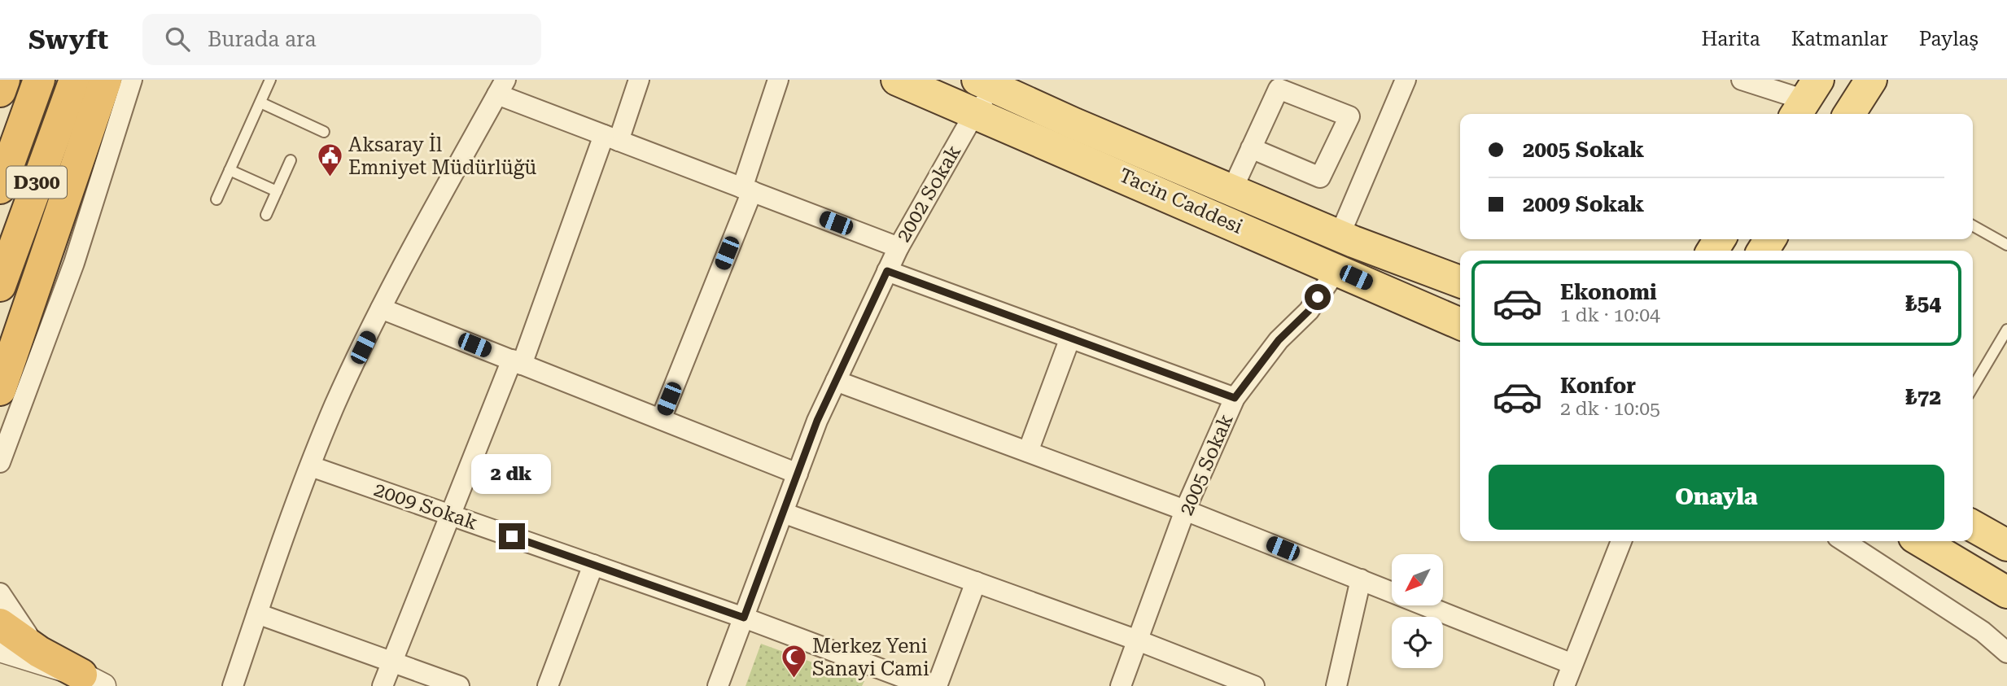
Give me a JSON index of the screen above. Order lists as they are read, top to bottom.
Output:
{
  "streets": {
    "highway": ["D300"],
    "main road": ["Tacin Caddesi"],
    "street": ["2002 Sokak", "2005 Sokak", "2009 Sokak"]
  },
  "crossings": [
    ["2002 Sokak", "Tacin Caddesi"],
    ["2002 Sokak", "2009 Sokak"],
    ["Tacin Caddesi", "2005 Sokak"]
  ],
  "places": {
    "public building": ["Aksaray İl Emniyet Müdürlüğü"],
    "mosque": ["Merkez Yeni Sanayi Cami"]
  },
  "north": "bottom left",
  "page": {
    "header": "Swyft",
    "search": "Burada ara",
    "nav": ["Harita", "Katmanlar", "Paylaş"],
    "banner": ["2005 Sokak", "2009 Sokak"],
    "list": [
      {
        "name": "Ekonomi",
        "note": "1 dk · 10:04",
        "value": "₺54"
      },
      {
        "name": "Konfor",
        "note": "2 dk · 10:05",
        "value": "₺72"
      }
    ],
    "buttons": "Onayla",
    "bubble": "2 dk"
  }
}
